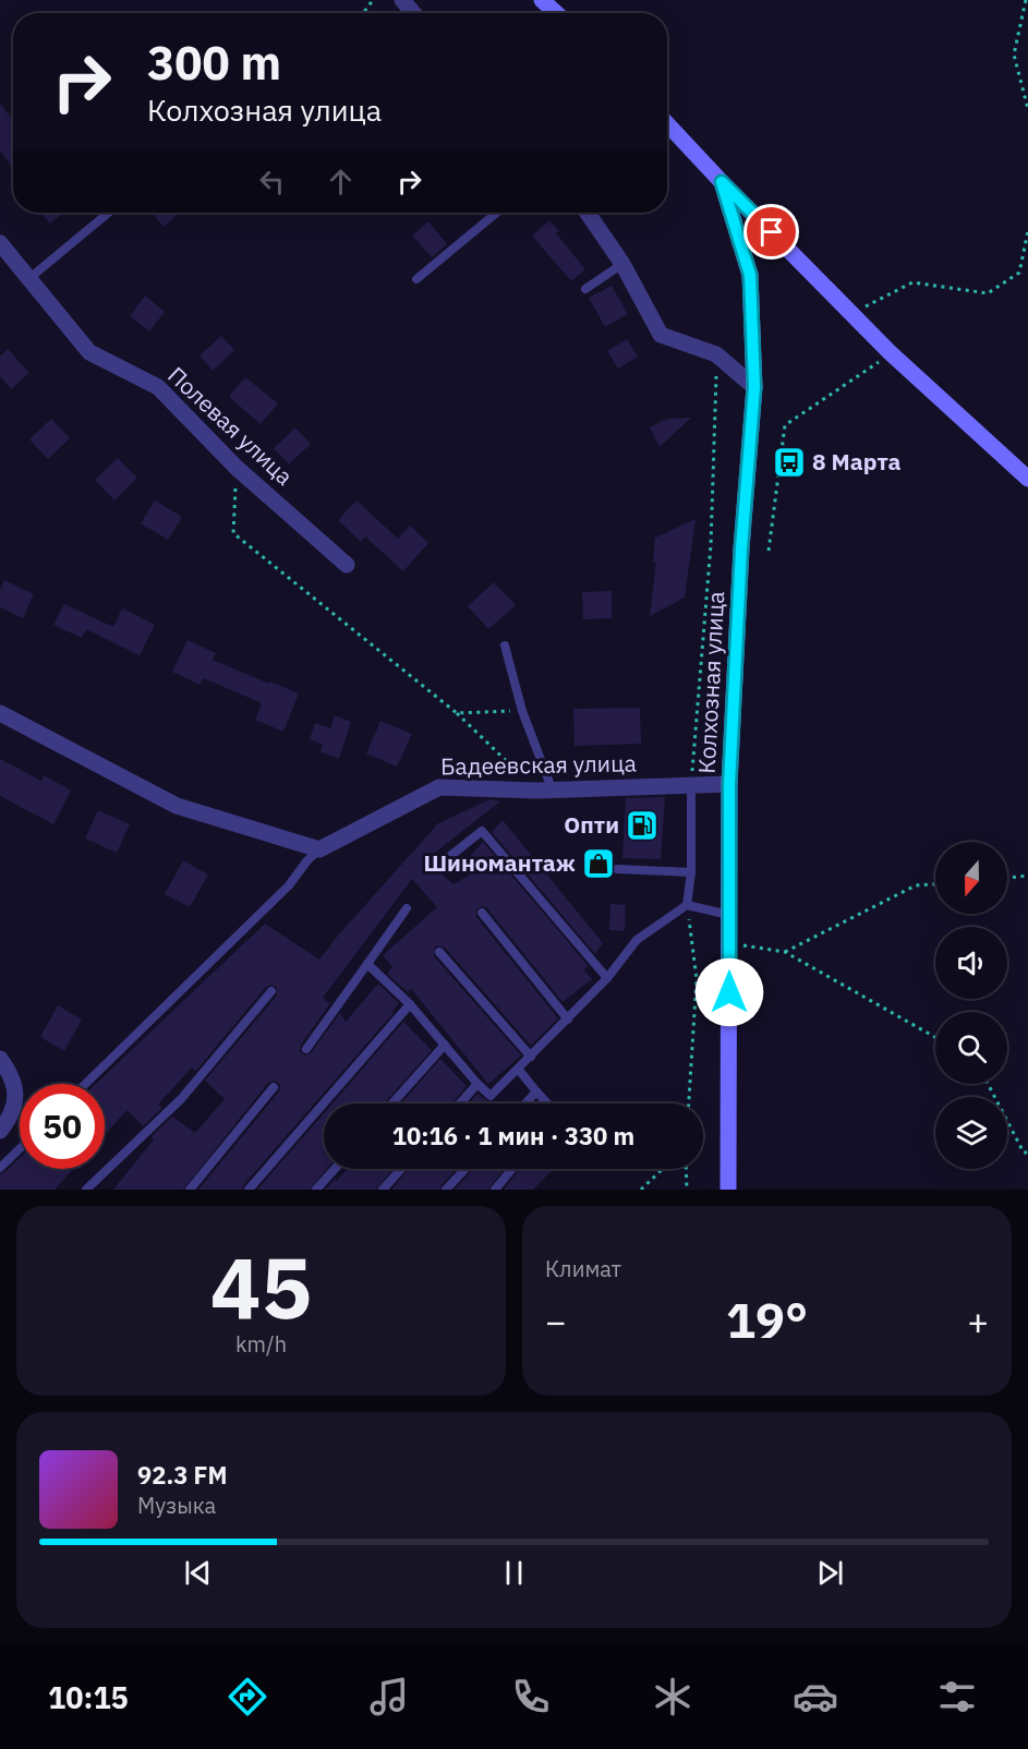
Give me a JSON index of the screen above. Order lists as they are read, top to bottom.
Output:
{
  "streets": {
    "main road": ["Колхозная улица"],
    "street": ["Полевая улица", "Бадеевская улица"]
  },
  "crossings": [
    ["Колхозная улица", "Бадеевская улица"]
  ],
  "places": {
    "bus stop": ["8 Марта"],
    "fuel station": ["Опти"],
    "shop": ["Шиномантаж"]
  },
  "north": "bottom",
  "page": {
    "turn": ["300 m", "Колхозная улица"],
    "limit": "50",
    "trip": "10:16 · 1 мин · 330 m",
    "tile": [
      ["45", "km/h"],
      "Климат"
    ],
    "heat": ["−", "19°", "+"],
    "song": ["92.3 FM", "Музыка"],
    "tabs": "10:15"
  }
}
